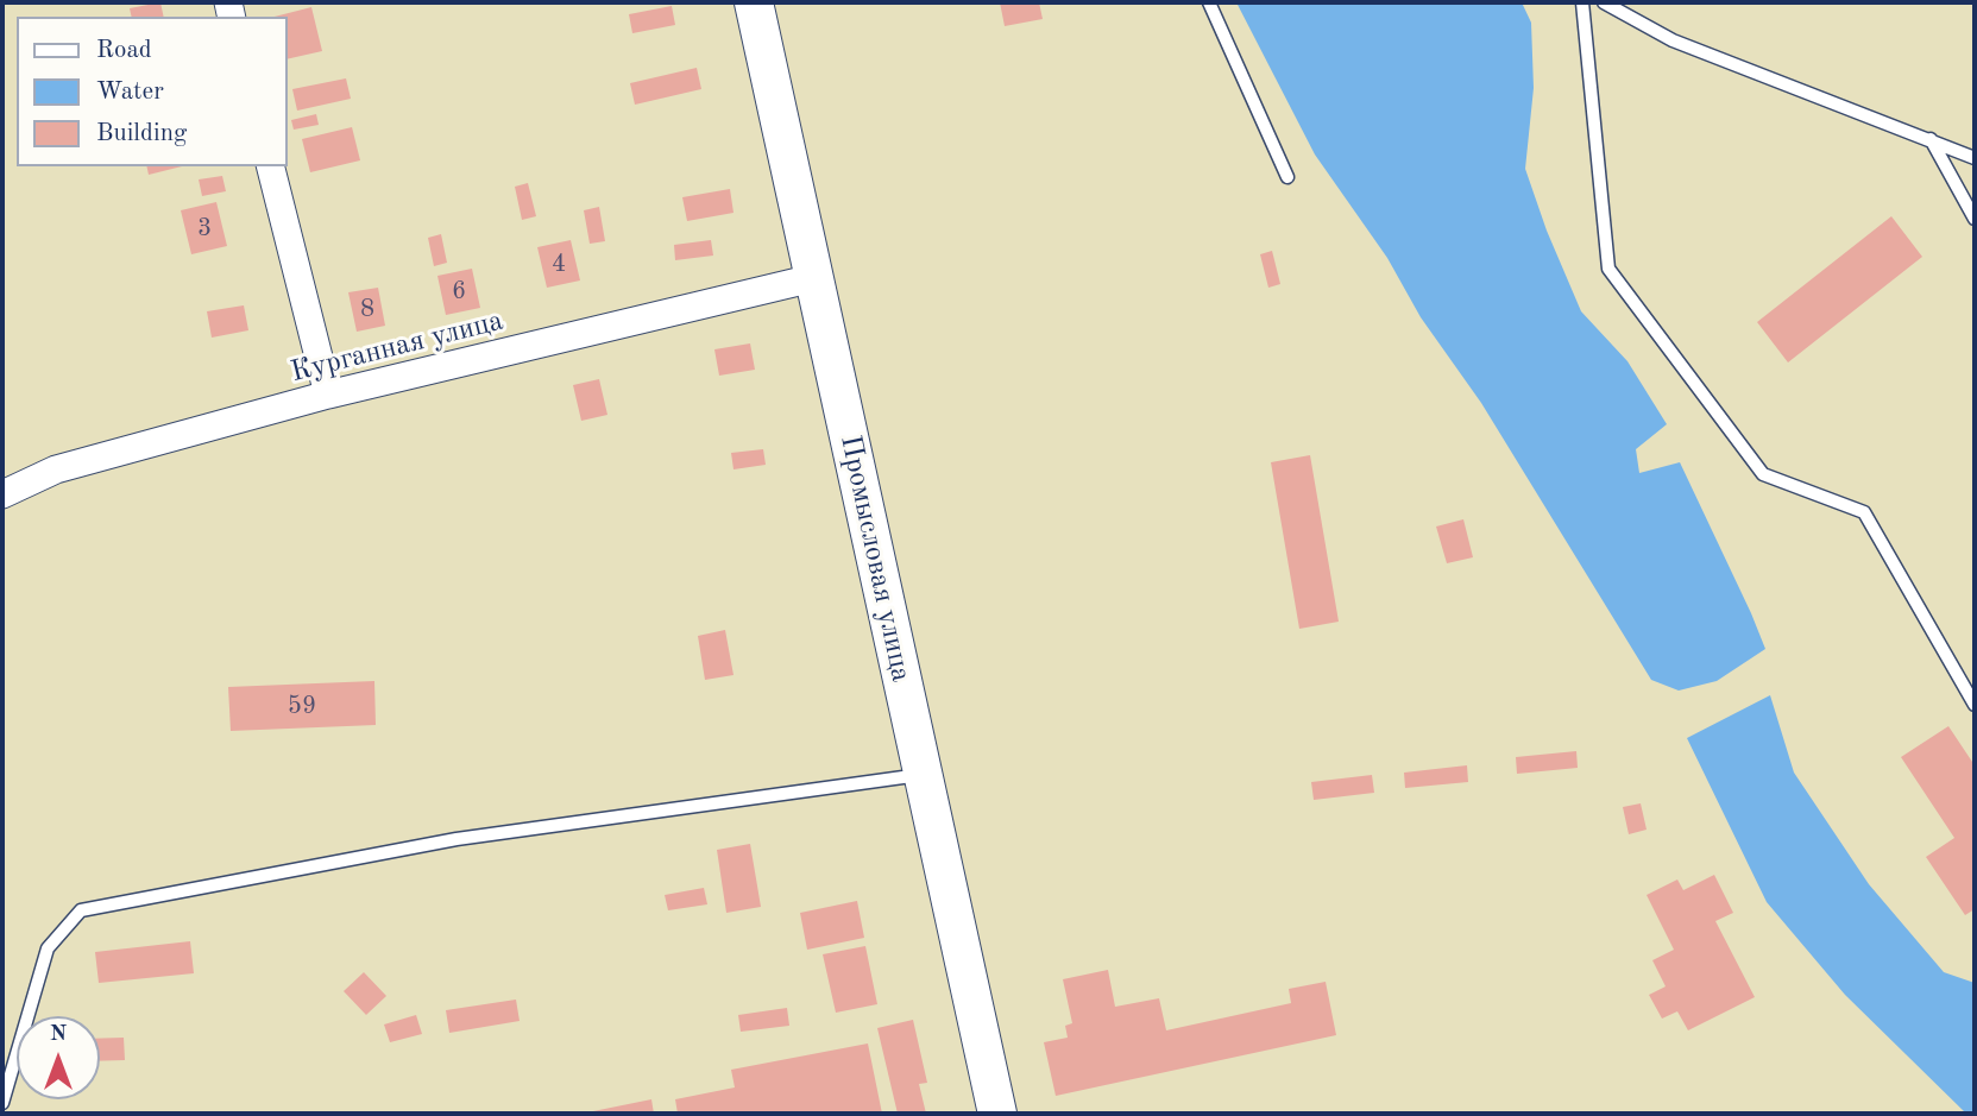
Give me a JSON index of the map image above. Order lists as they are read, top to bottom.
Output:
{
  "streets": {
    "main road": ["Промысловая улица"],
    "street": ["Курганная улица"]
  },
  "crossings": [
    ["Курганная улица", "Промысловая улица"]
  ],
  "house_numbers": [
    "3",
    "4",
    "6",
    "8",
    "59"
  ],
  "legend": ["Road", "Water", "Building"],
  "north": "top"
}
